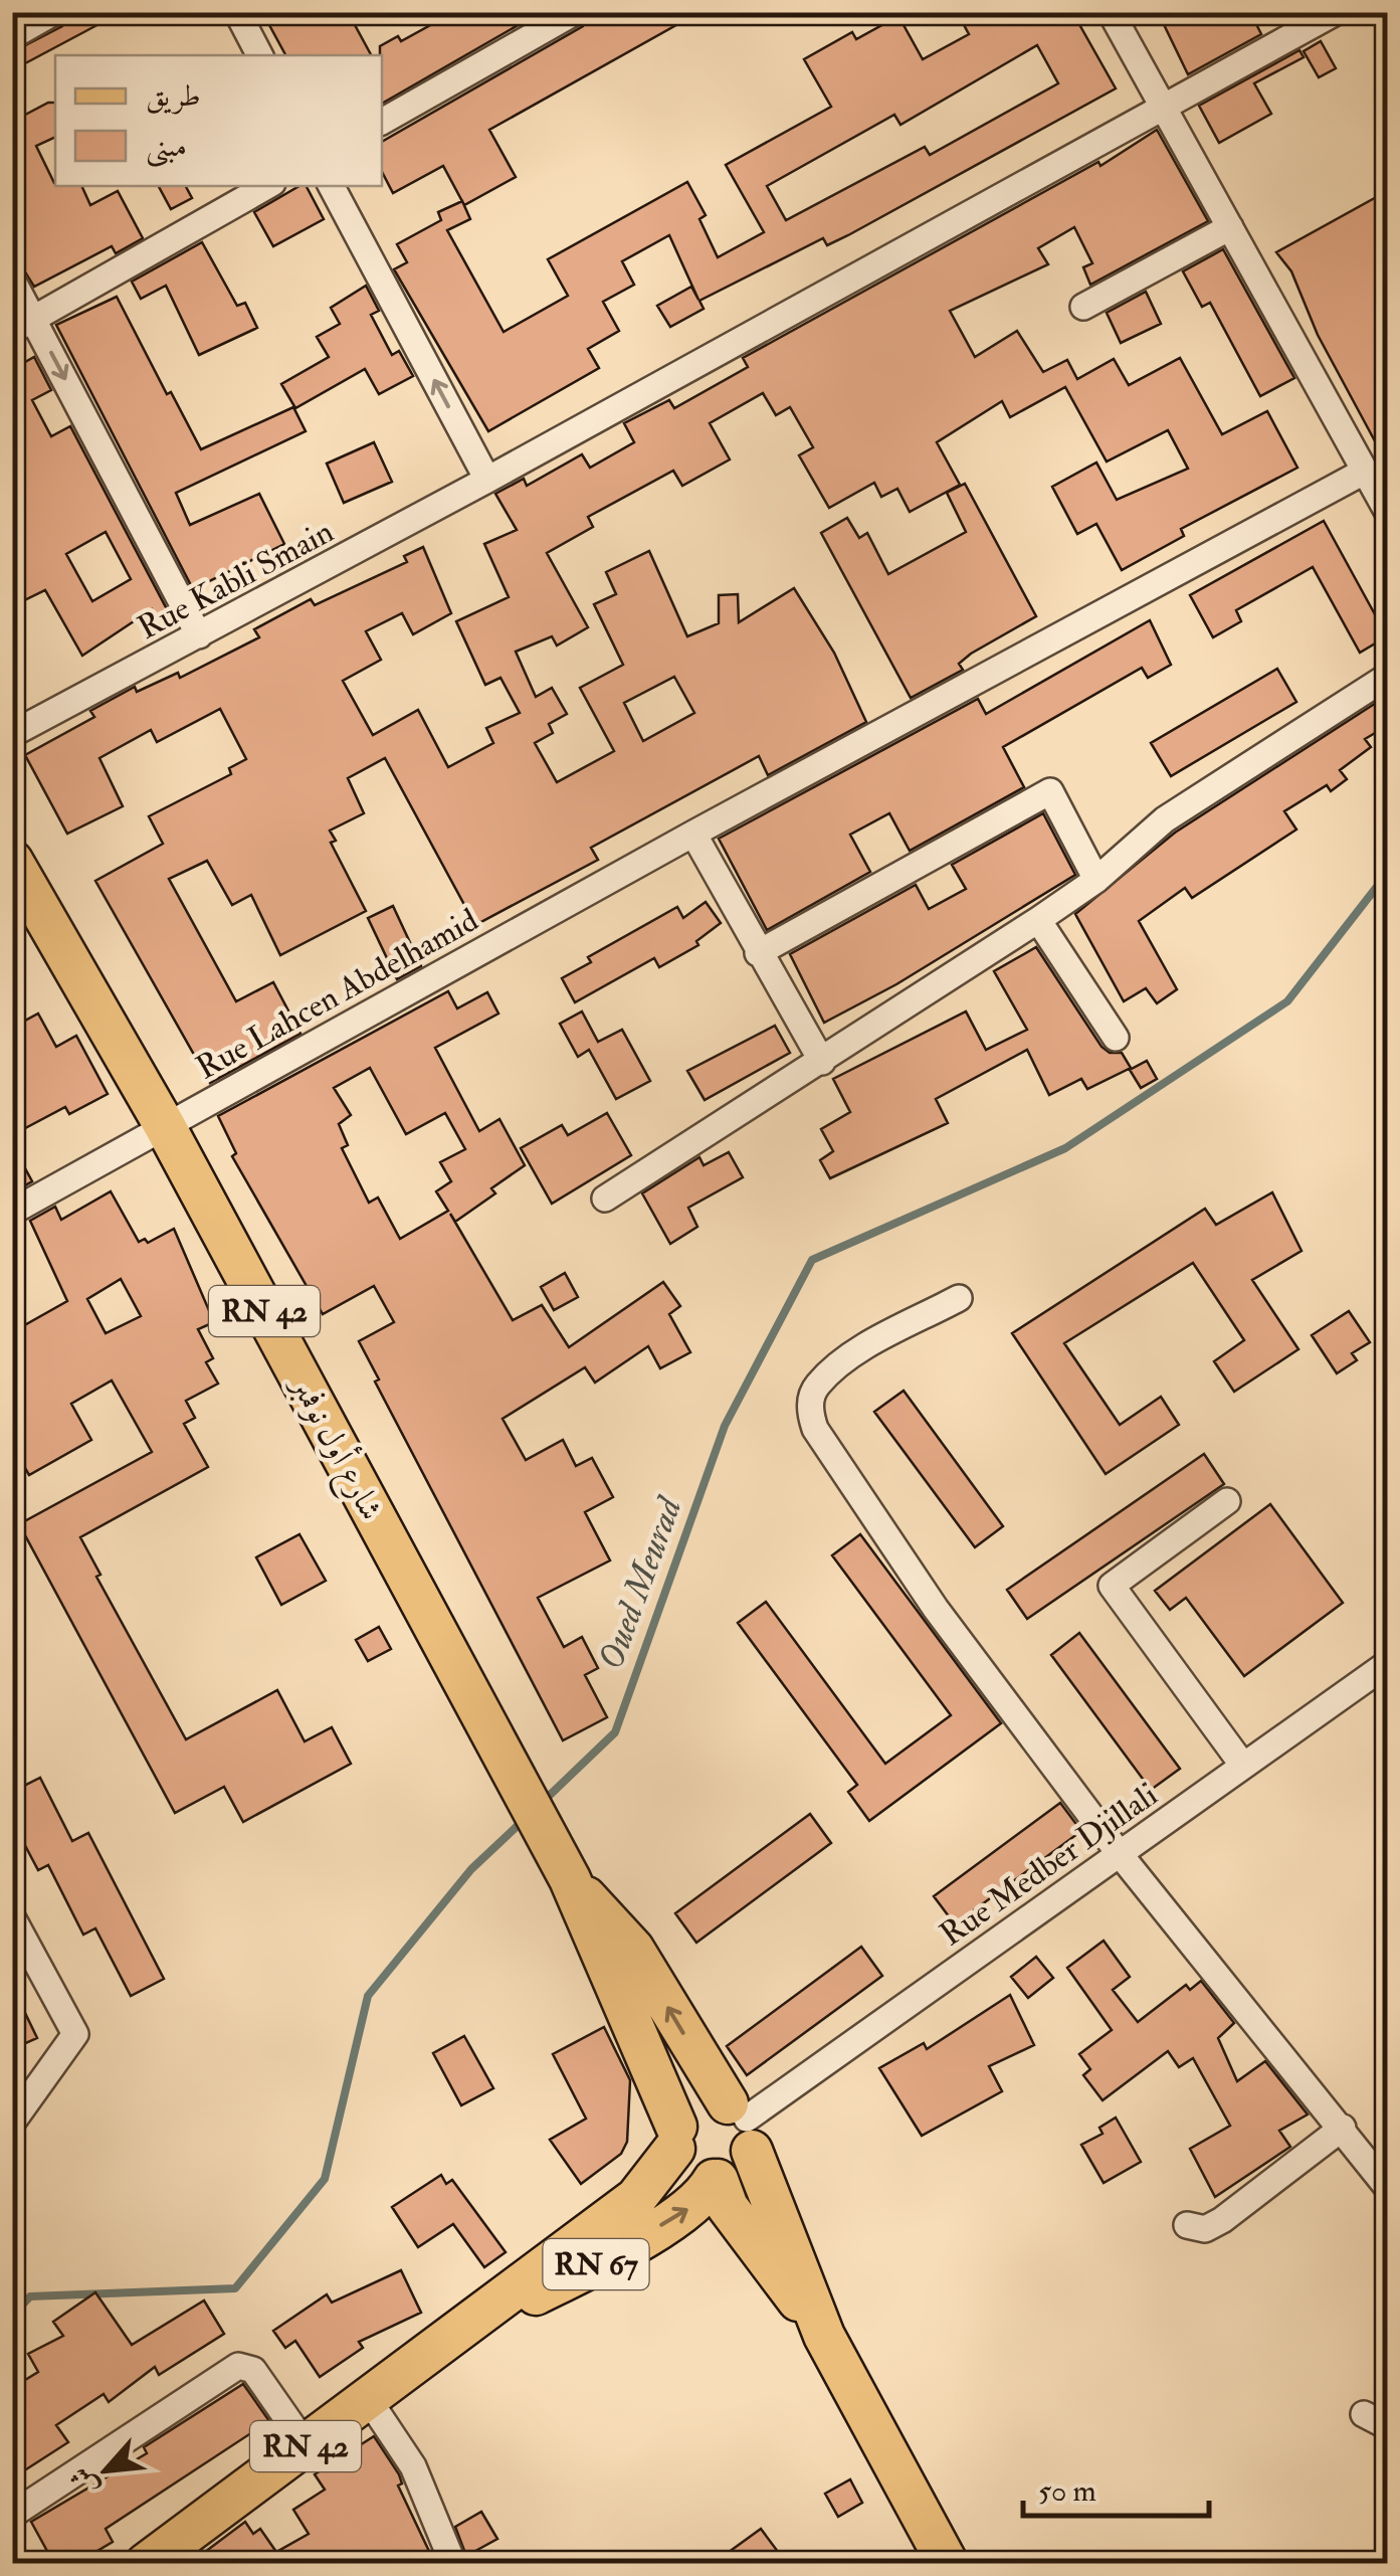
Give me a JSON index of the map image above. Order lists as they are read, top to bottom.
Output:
{
  "streets": {
    "main road": ["RN 42", "شارع أول نوفمبر", "RN 67"],
    "street": ["Rue Kabli Smain", "Rue Lahcen Abdelhamid", "Rue Medber Djillali"]
  },
  "crossings": [
    ["Rue Lahcen Abdelhamid", "شارع أول نوفمبر"],
    ["RN 42", "شارع أول نوفمبر"],
    ["RN 42", "Rue Medber Djillali"],
    ["RN 42", "RN 67"],
    ["Rue Medber Djillali", "RN 67"]
  ],
  "water": ["Oued Meurad"],
  "legend": ["طريق", "مبنى"],
  "scale_bar": "50 m",
  "north": "bottom left"
}
